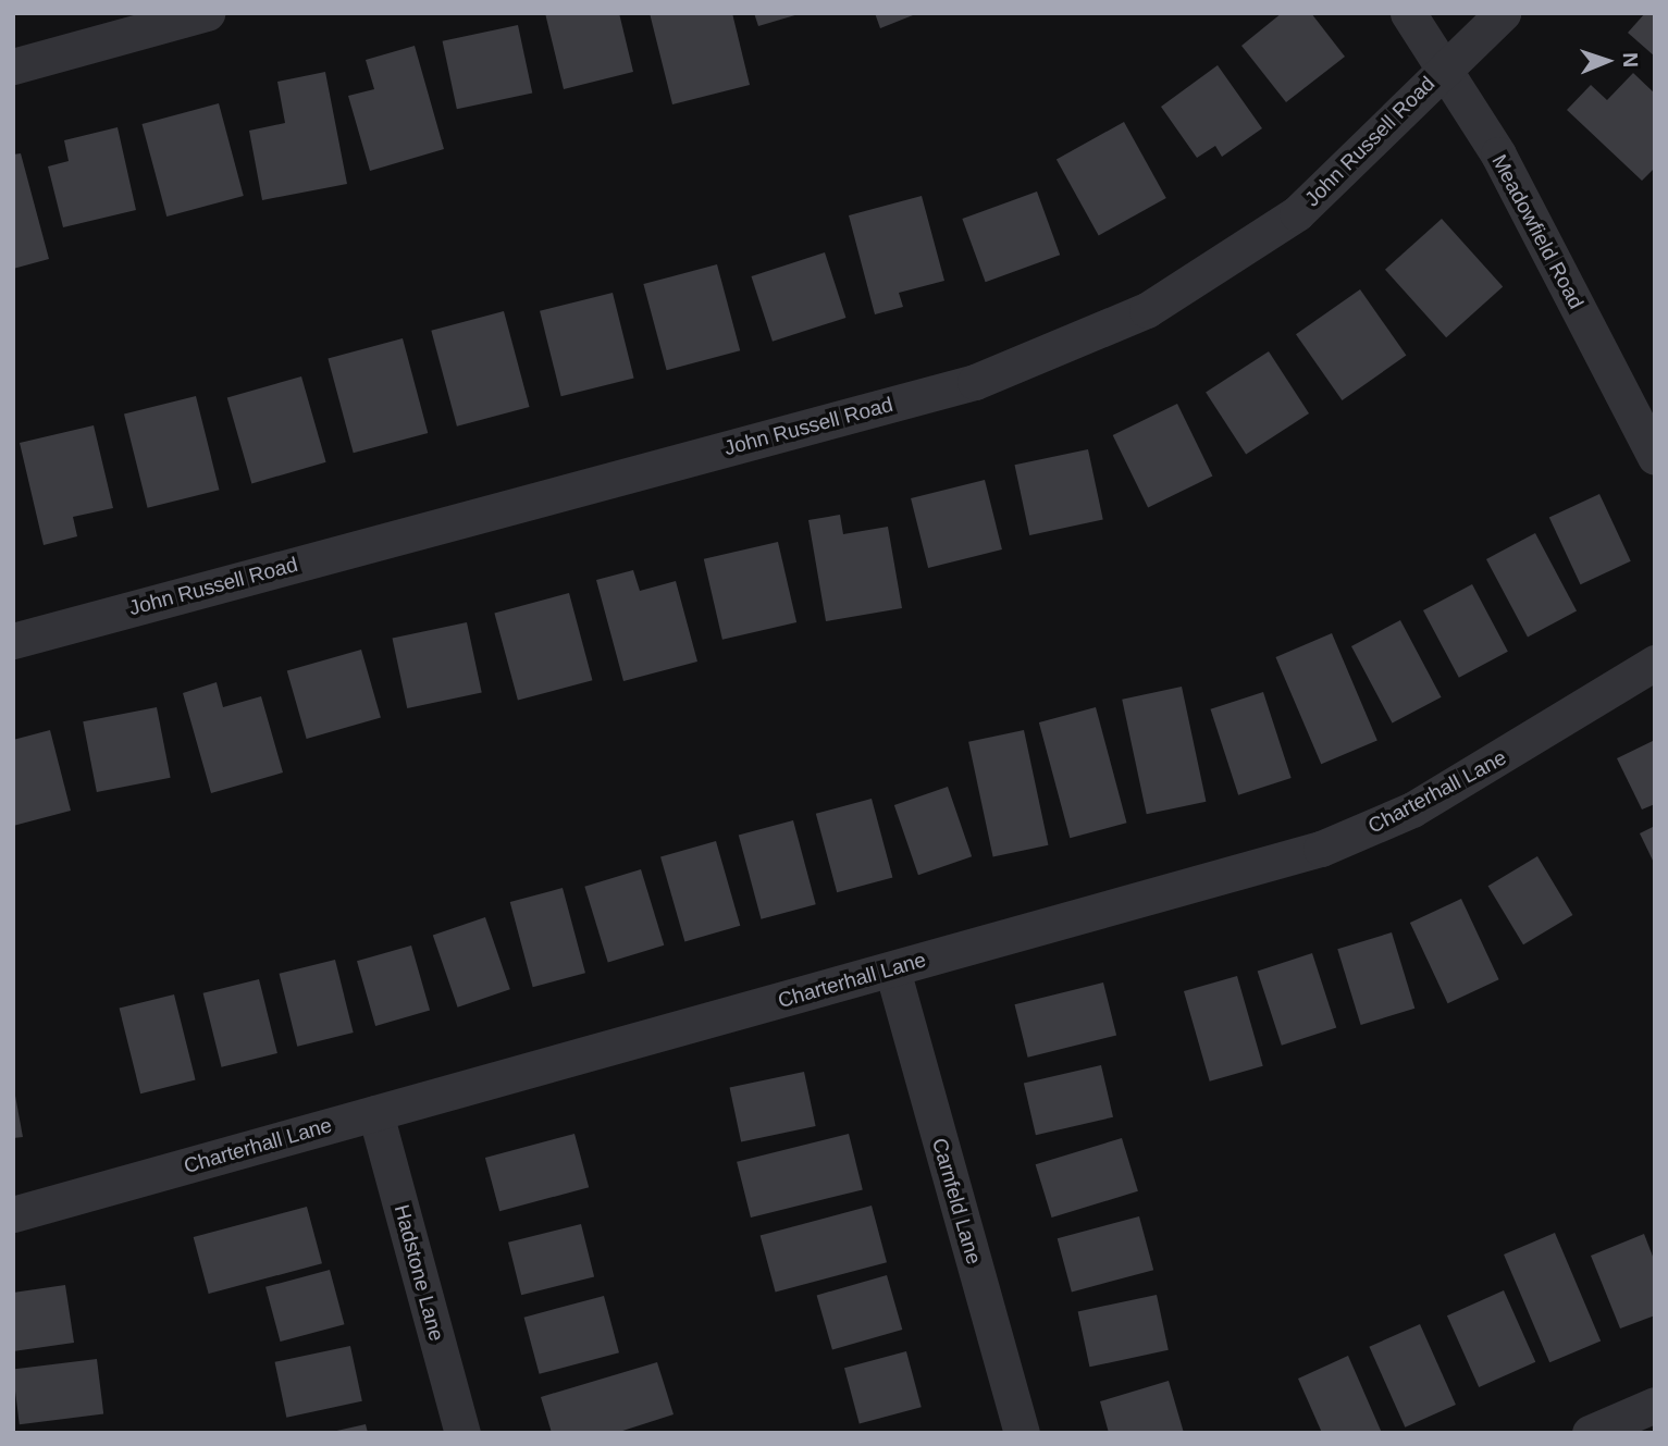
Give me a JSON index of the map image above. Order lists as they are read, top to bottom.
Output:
{
  "streets": {
    "street": [
      "John Russell Road",
      "Meadowfield Road",
      "Charterhall Lane",
      "Carnfeld Lane",
      "Hadstone Lane"
    ]
  },
  "crossings": [
    ["John Russell Road", "Meadowfield Road"],
    ["Charterhall Lane", "Carnfeld Lane"],
    ["Charterhall Lane", "Hadstone Lane"]
  ],
  "north": "right"
}
